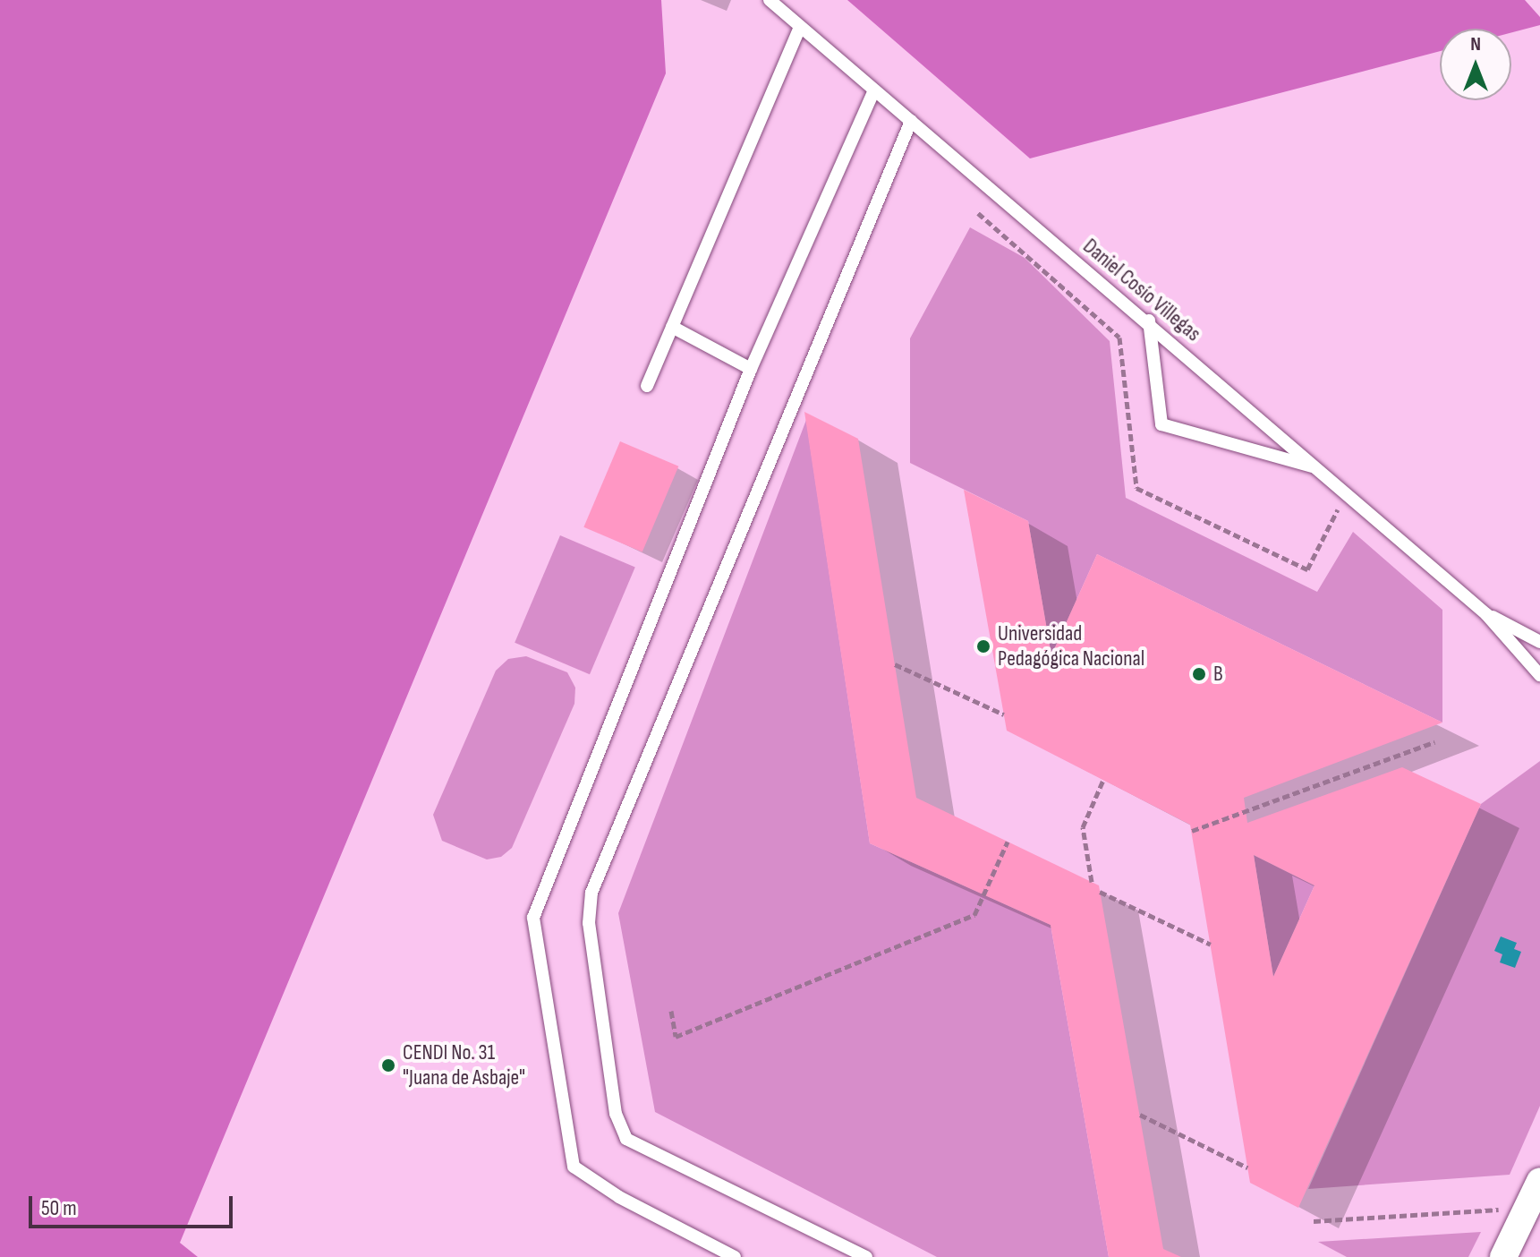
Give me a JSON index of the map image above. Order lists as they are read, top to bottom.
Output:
{
  "streets": {
    "lane": ["Daniel Cosío Villegas"]
  },
  "places": ["Universidad Pedagógica Nacional", "B", "CENDI No. 31 \"Juana de Asbaje\""],
  "scale_bar": "50 m",
  "north": "top"
}
